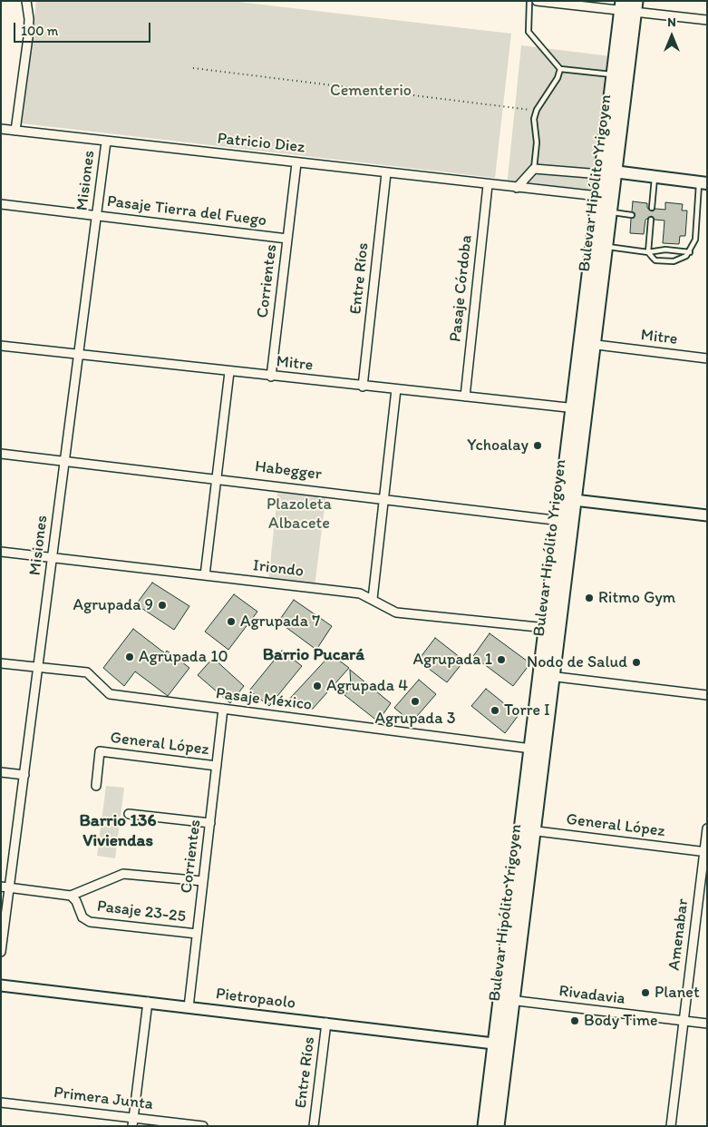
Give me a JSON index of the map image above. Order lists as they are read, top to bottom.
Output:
{
  "streets": {
    "highway": ["Bulevar Hipólito Yrigoyen"],
    "street": [
      "Patricio Diez",
      "Misiones",
      "Pasaje Tierra del Fuego",
      "Entre Ríos",
      "Corrientes",
      "Pasaje Córdoba",
      "Mitre",
      "Habegger",
      "Iriondo",
      "Pasaje México",
      "General López",
      "Pasaje 23-25",
      "Amenabar",
      "Rivadavia",
      "Pietropaolo",
      "Primera Junta"
    ]
  },
  "crossings": [
    ["Patricio Diez", "Misiones"],
    ["Patricio Diez", "Bulevar Hipólito Yrigoyen"],
    ["Patricio Diez", "Entre Ríos"],
    ["Patricio Diez", "Corrientes"],
    ["Patricio Diez", "Pasaje Córdoba"],
    ["Misiones", "Pasaje Tierra del Fuego"],
    ["Misiones", "Mitre"],
    ["Misiones", "Habegger"],
    ["Misiones", "Iriondo"],
    ["Misiones", "Pasaje México"],
    ["Bulevar Hipólito Yrigoyen", "Mitre"],
    ["Bulevar Hipólito Yrigoyen", "Habegger"],
    ["Bulevar Hipólito Yrigoyen", "Iriondo"],
    ["Bulevar Hipólito Yrigoyen", "Pasaje México"],
    ["Bulevar Hipólito Yrigoyen", "General López"],
    ["Bulevar Hipólito Yrigoyen", "Rivadavia"],
    ["Bulevar Hipólito Yrigoyen", "Pietropaolo"],
    ["Pasaje Tierra del Fuego", "Corrientes"],
    ["Entre Ríos", "Mitre"],
    ["Entre Ríos", "Pietropaolo"],
    ["Corrientes", "Mitre"],
    ["Corrientes", "Pasaje México"],
    ["Corrientes", "General López"],
    ["Corrientes", "Pasaje 23-25"],
    ["Corrientes", "Pietropaolo"],
    ["Pasaje Córdoba", "Mitre"],
    ["General López", "Amenabar"],
    ["Amenabar", "Rivadavia"]
  ],
  "districts": ["Barrio Pucará", "Barrio 136 Viviendas"],
  "parks": ["Cementerio", "Plazoleta Albacete"],
  "places": [
    "Ychoalay",
    "Ritmo Gym",
    "Agrupada 9",
    "Agrupada 7",
    "Agrupada 10",
    "Agrupada 1",
    "Nodo de Salud",
    "Agrupada 4",
    "Agrupada 3",
    "Torre I",
    "Planet",
    "Body Time"
  ],
  "scale_bar": "100 m",
  "north": "top"
}
